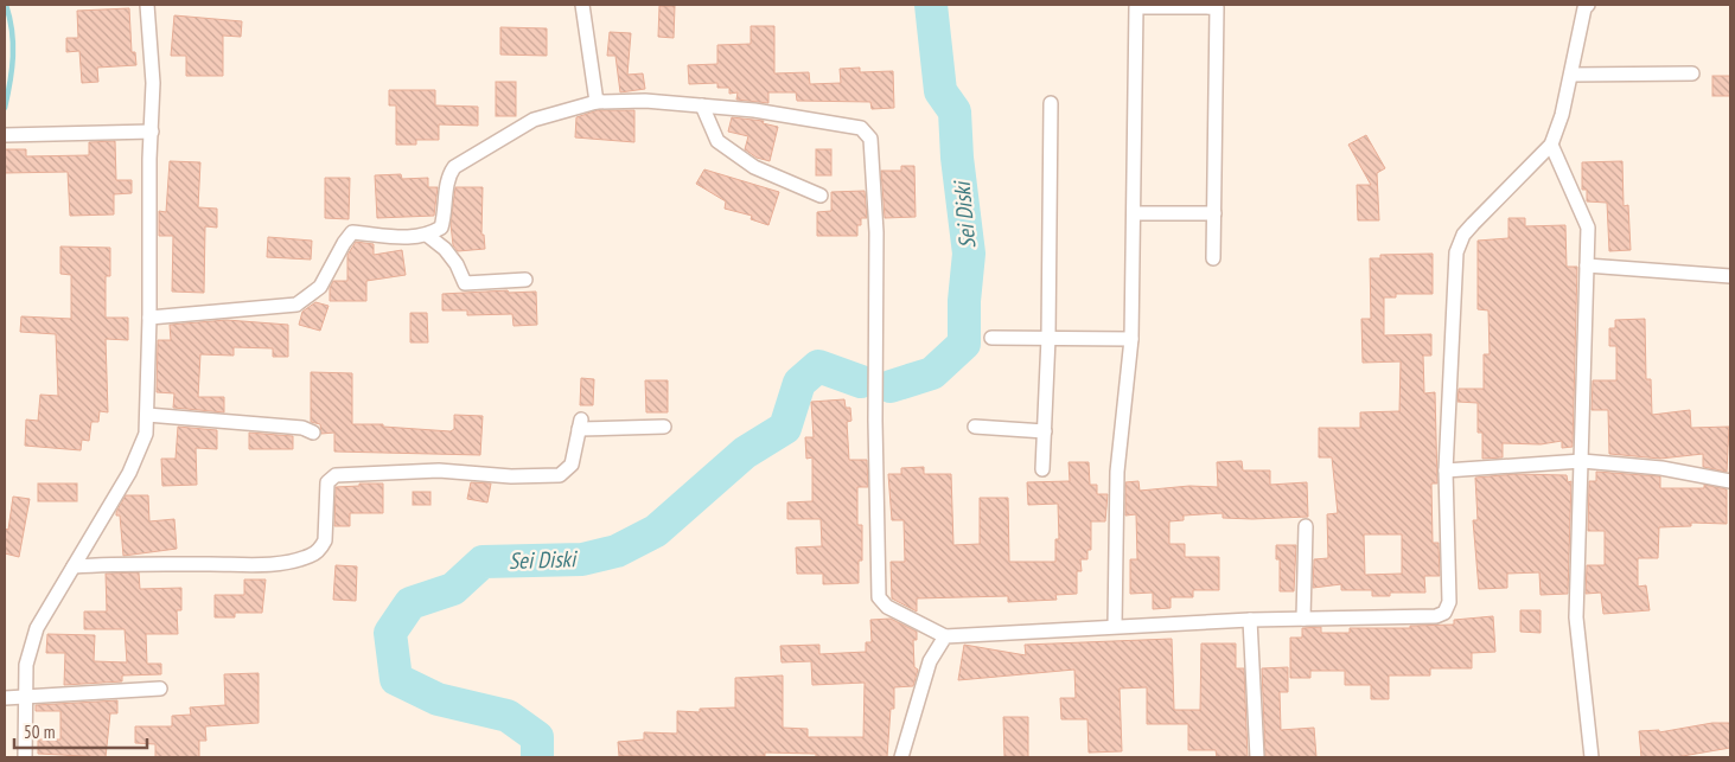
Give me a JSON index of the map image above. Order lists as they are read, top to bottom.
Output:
{
  "water": ["Sei Diski"],
  "scale_bar": "50 m"
}
